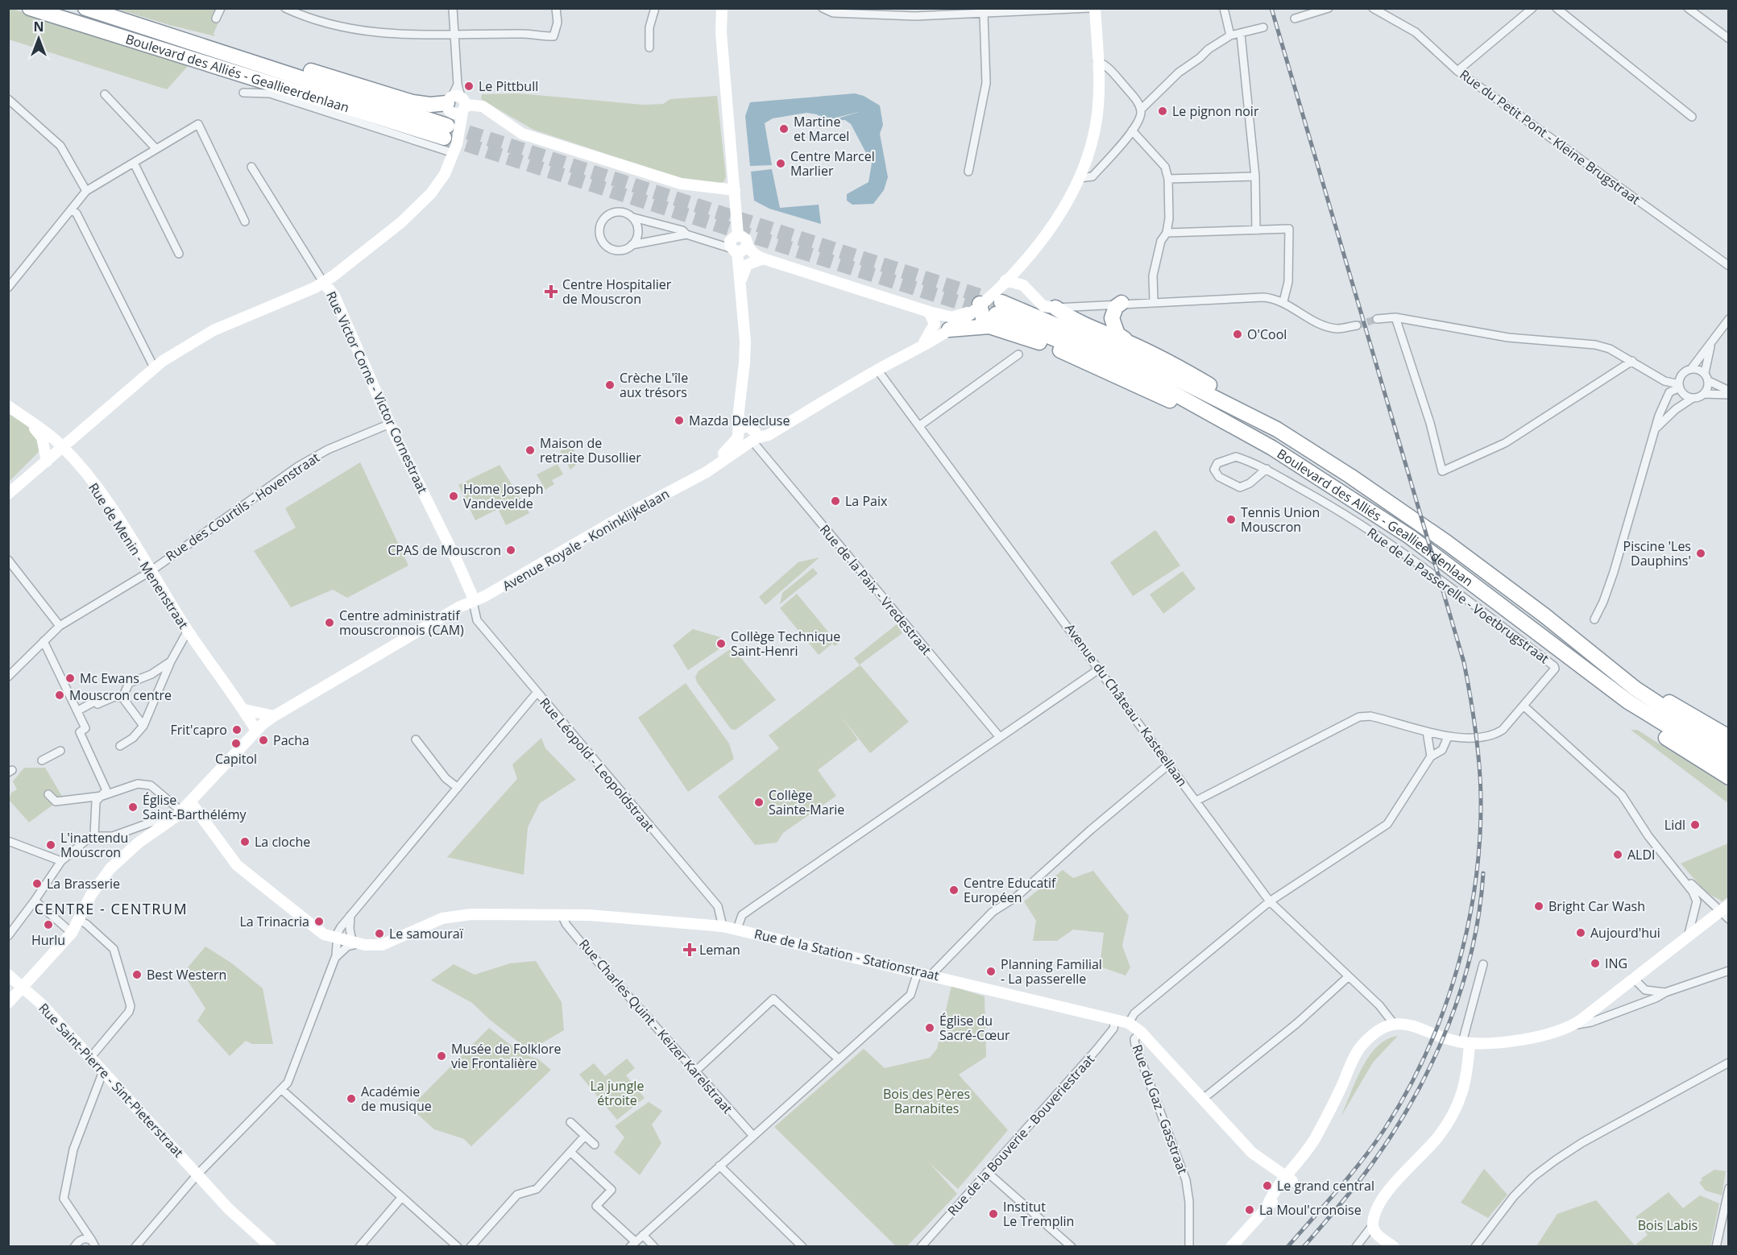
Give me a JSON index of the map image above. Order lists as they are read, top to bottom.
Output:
{
  "streets": {
    "highway": ["Boulevard des Alliés - Geallieerdenlaan"],
    "street": [
      "Rue du Petit Pont - Kleine Brugstraat",
      "Rue Victor Corne - Victor Cornestraat",
      "Rue des Courtils - Hovenstraat",
      "Avenue Royale - Koninklijkelaan",
      "Rue de Menin - Menenstraat",
      "Rue de la Paix - Vredestraat",
      "Rue de la Passerelle - Voetbrugstraat",
      "Avenue du Château - Kasteellaan",
      "Rue Léopold - Leopoldstraat",
      "Rue de la Station - Stationstraat",
      "Rue Charles Quint - Keizer Karelstraat",
      "Rue Saint-Pierre - Sint-Pieterstraat",
      "Rue du Gaz - Gasstraat",
      "Rue de la Bouverie - Bouveriestraat"
    ]
  },
  "crossings": [
    ["Rue Victor Corne - Victor Cornestraat", "Rue des Courtils - Hovenstraat"],
    ["Rue Victor Corne - Victor Cornestraat", "Avenue Royale - Koninklijkelaan"],
    ["Rue Victor Corne - Victor Cornestraat", "Rue Léopold - Leopoldstraat"],
    ["Rue des Courtils - Hovenstraat", "Rue de Menin - Menenstraat"],
    ["Avenue Royale - Koninklijkelaan", "Rue de Menin - Menenstraat"],
    ["Avenue Royale - Koninklijkelaan", "Rue de la Paix - Vredestraat"],
    ["Avenue Royale - Koninklijkelaan", "Avenue du Château - Kasteellaan"],
    ["Avenue Royale - Koninklijkelaan", "Rue Léopold - Leopoldstraat"],
    ["Avenue Royale - Koninklijkelaan", "Rue de la Station - Stationstraat"],
    ["Avenue Royale - Koninklijkelaan", "Rue Saint-Pierre - Sint-Pieterstraat"],
    ["Rue de la Passerelle - Voetbrugstraat", "Avenue du Château - Kasteellaan"],
    ["Rue Léopold - Leopoldstraat", "Rue de la Station - Stationstraat"],
    ["Rue de la Station - Stationstraat", "Rue Charles Quint - Keizer Karelstraat"],
    ["Rue de la Station - Stationstraat", "Rue du Gaz - Gasstraat"],
    ["Rue de la Station - Stationstraat", "Rue de la Bouverie - Bouveriestraat"]
  ],
  "districts": ["CENTRE - CENTRUM"],
  "parks": ["La jungle étroite", "Bois des Pères Barnabites", "Bois Labis"],
  "places": {
    "other": [
      "Le Pittbull",
      "Le pignon noir",
      "Martine et Marcel",
      "Centre Marcel Marlier",
      "O'Cool",
      "Crèche L'île aux trésors",
      "Mazda Delecluse",
      "Maison de retraite Dusollier",
      "Home Joseph Vandevelde",
      "La Paix",
      "Tennis Union Mouscron",
      "CPAS de Mouscron",
      "Piscine 'Les Dauphins'",
      "Centre administratif mouscronnois (CAM)",
      "Collège Technique Saint-Henri",
      "Mc Ewans",
      "Mouscron centre",
      "Frit'capro",
      "Pacha",
      "Capitol",
      "Collège Sainte-Marie",
      "Église Saint-Barthélémy",
      "Lidl",
      "La cloche",
      "L'inattendu Mouscron",
      "ALDI",
      "La Brasserie",
      "Centre Educatif Européen",
      "Bright Car Wash",
      "La Trinacria",
      "Hurlu",
      "Aujourd'hui",
      "Le samouraï",
      "ING",
      "Planning Familial - La passerelle",
      "Best Western",
      "Église du Sacré-Cœur",
      "Musée de Folklore vie Frontalière",
      "Académie de musique",
      "Le grand central",
      "La Moul'cronoise",
      "Institut Le Tremplin"
    ],
    "health": ["Centre Hospitalier de Mouscron", "Leman"]
  },
  "north": "top"
}
